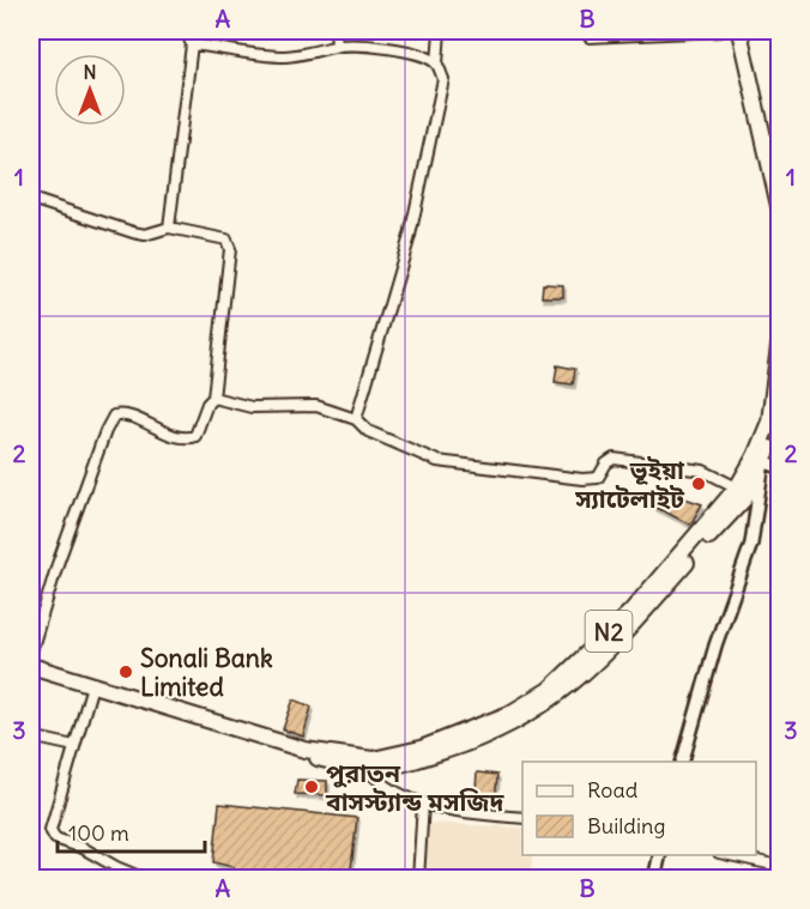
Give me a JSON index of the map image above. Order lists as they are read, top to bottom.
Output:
{
  "streets": {
    "highway": ["N2"]
  },
  "places": ["ভূইয়া স্যাটেলাইট", "Sonali Bank Limited", "পুরাতন বাসস্ট্যান্ড মসজিদ"],
  "legend": ["Road", "Building"],
  "scale_bar": "100 m",
  "north": "top",
  "grid": {
    "columns": ["A", "B"],
    "rows": ["1", "2", "3"]
  }
}
